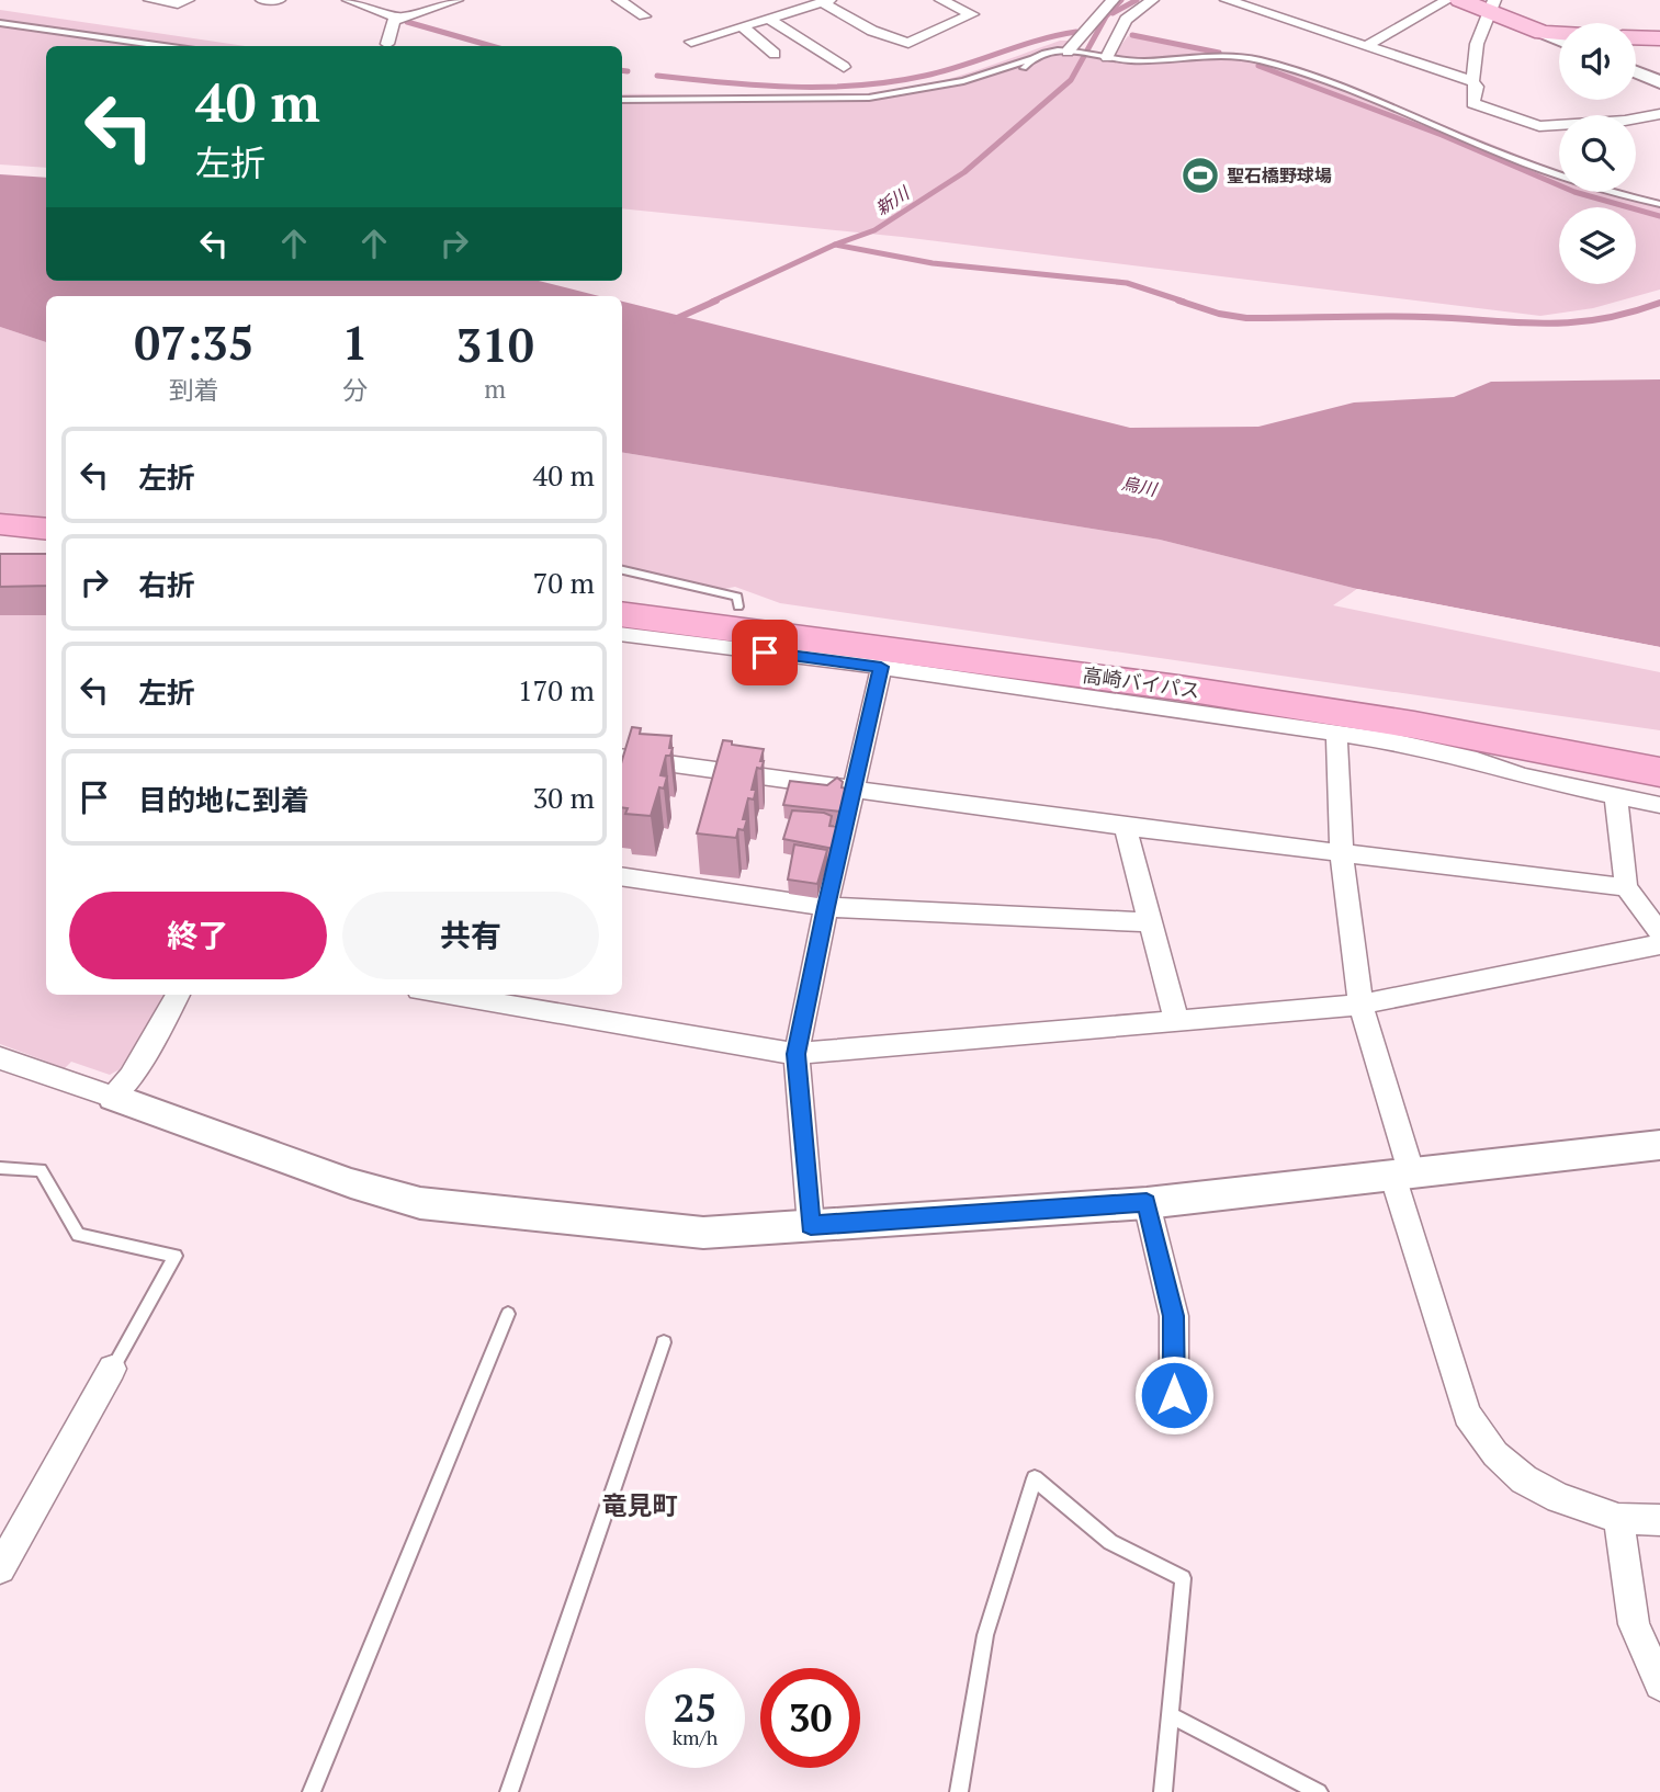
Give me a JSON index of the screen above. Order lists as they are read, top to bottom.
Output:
{
  "streets": {
    "highway": ["高崎バイパス"]
  },
  "districts": ["竜見町"],
  "water": ["新川", "烏川"],
  "places": {
    "sports": ["聖石橋野球場"]
  },
  "page": {
    "turn": ["40 m", "左折"],
    "eta": [
      "07:35",
      "到着",
      "1",
      "分",
      "310",
      "m"
    ],
    "list": [
      {
        "name": "左折",
        "value": "40 m"
      },
      {
        "name": "右折",
        "value": "70 m"
      },
      {
        "name": "左折",
        "value": "170 m"
      },
      {
        "name": "目的地に到着",
        "value": "30 m"
      }
    ],
    "buttons": ["終了", "共有"],
    "speed": "25 km/h",
    "limit": "30"
  }
}
